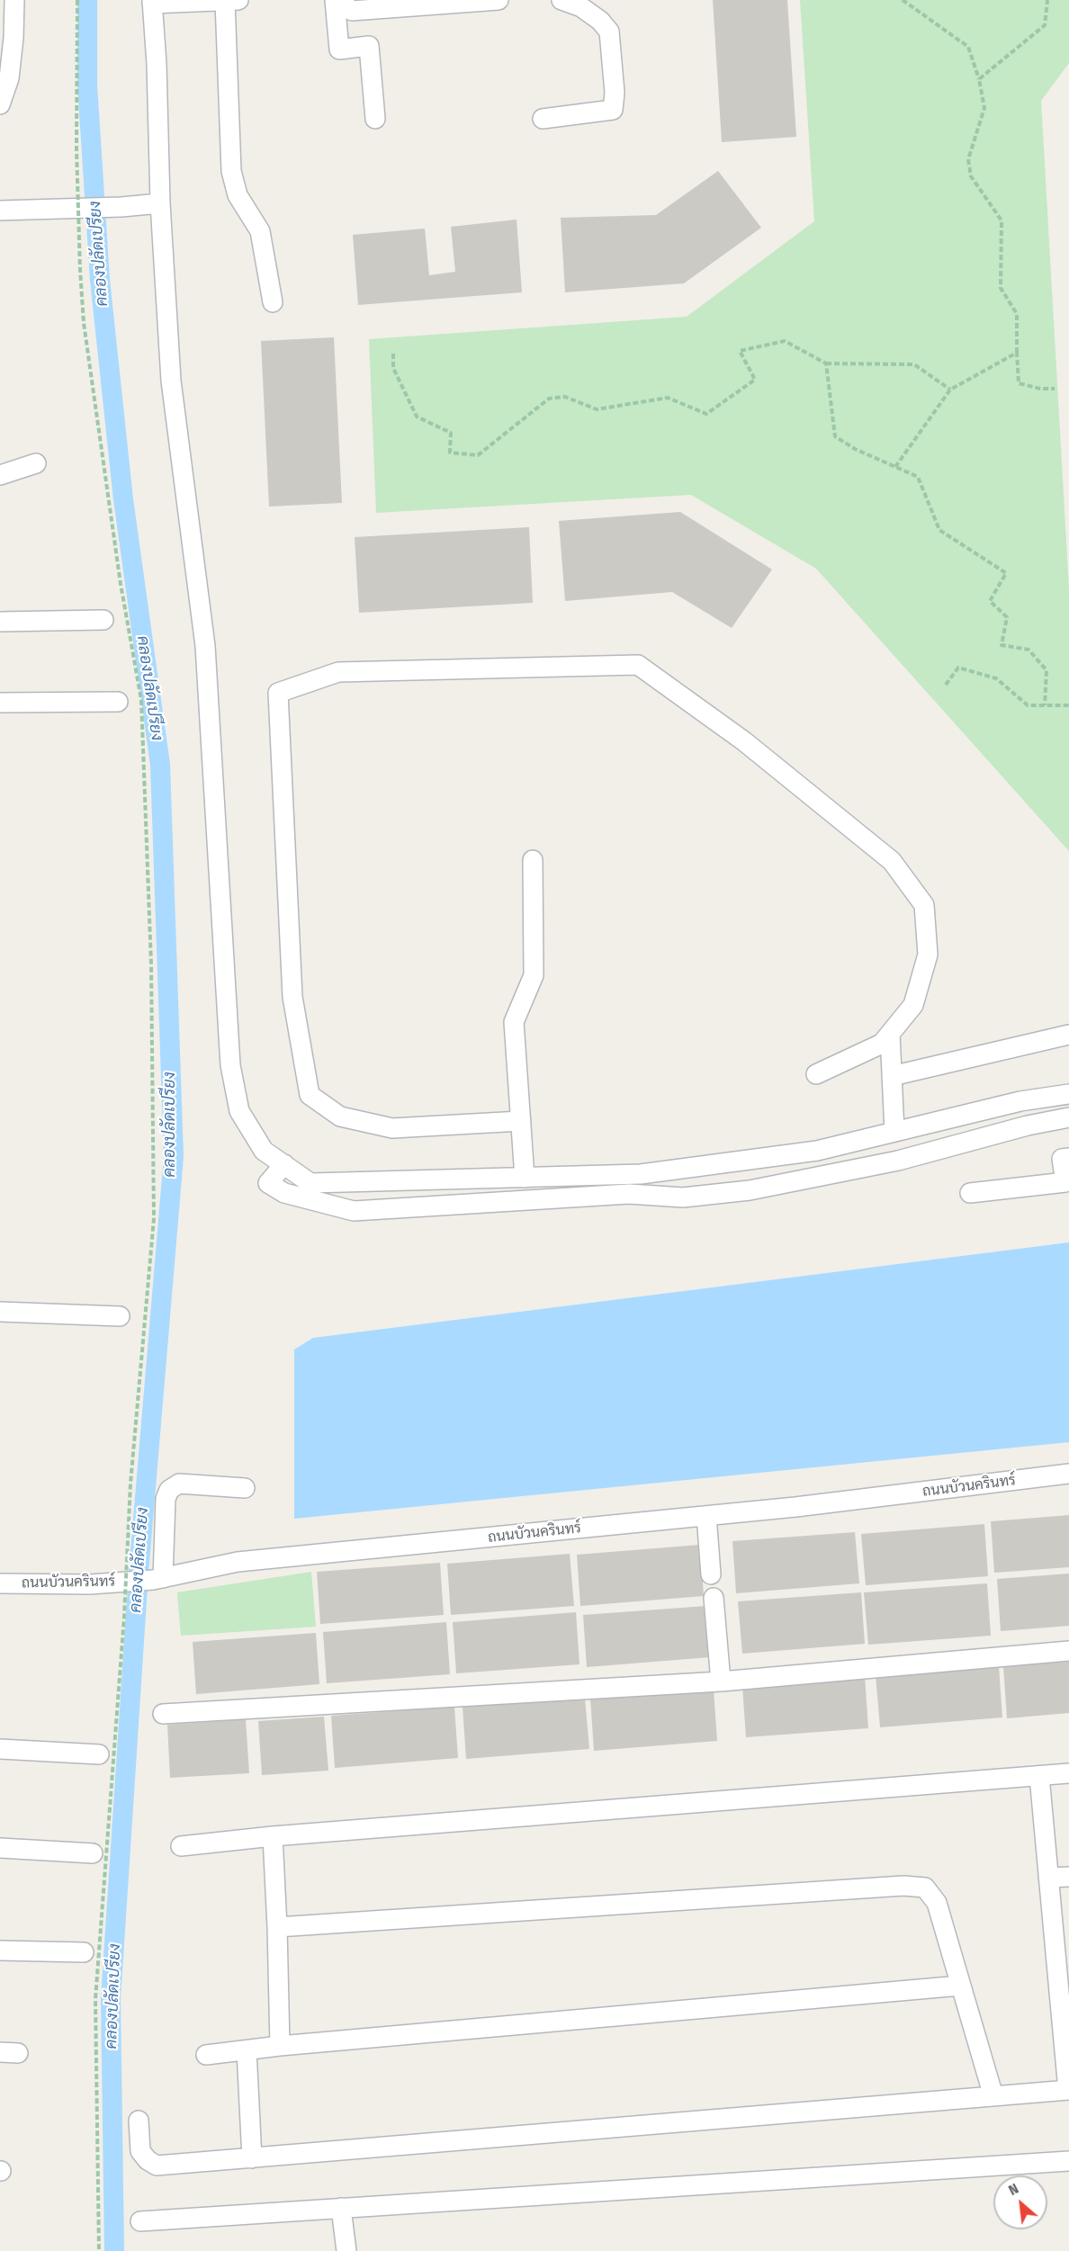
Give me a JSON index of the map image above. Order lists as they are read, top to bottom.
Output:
{
  "streets": {
    "street": ["ถนนบัวนครินทร์"]
  },
  "water": ["คลองปลัดเปรียง"],
  "north": "top left"
}
